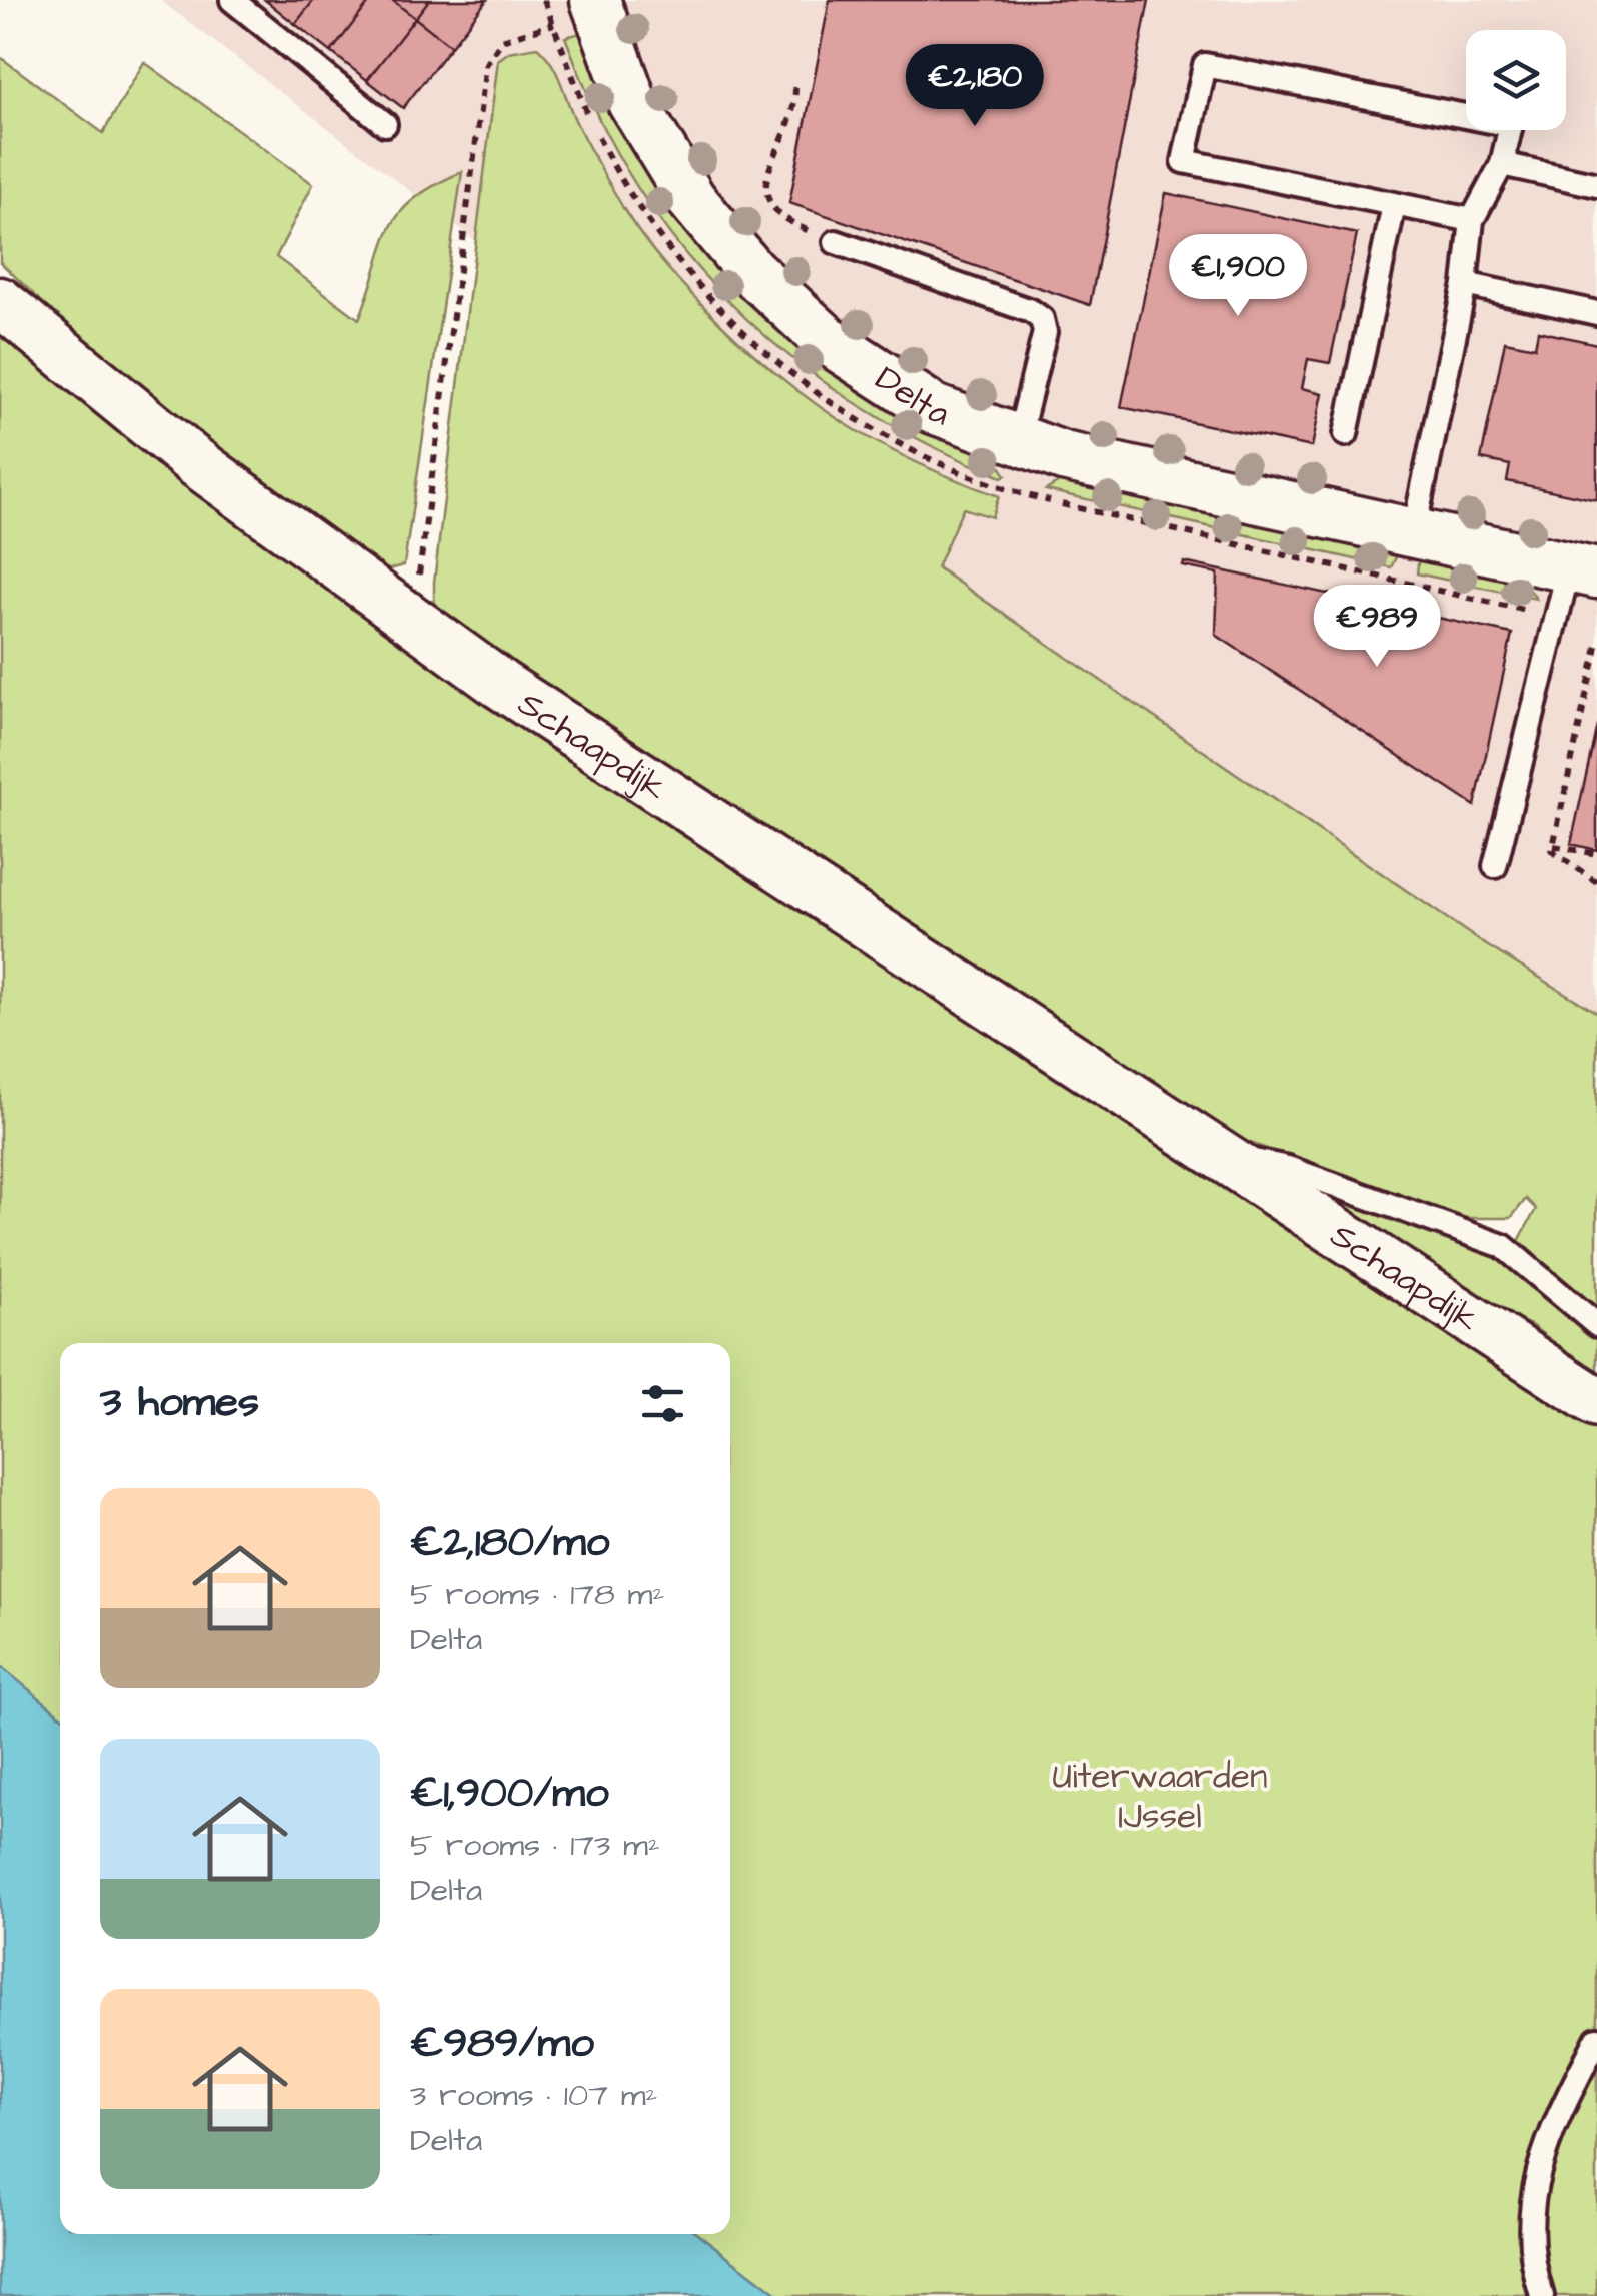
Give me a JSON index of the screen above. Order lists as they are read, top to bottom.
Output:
{
  "streets": {
    "street": ["Delta", "Schaapdijk"]
  },
  "parks": ["Uiterwaarden IJssel"],
  "page": {
    "price": ["€2,180", "€1,900", "€989"],
    "heading": "3 homes",
    "list": [
      {
        "name": "€2,180/mo",
        "note": "5 rooms · 178 m² · Delta"
      },
      {
        "name": "€1,900/mo",
        "note": "5 rooms · 173 m² · Delta"
      },
      {
        "name": "€989/mo",
        "note": "3 rooms · 107 m² · Delta"
      }
    ]
  }
}
